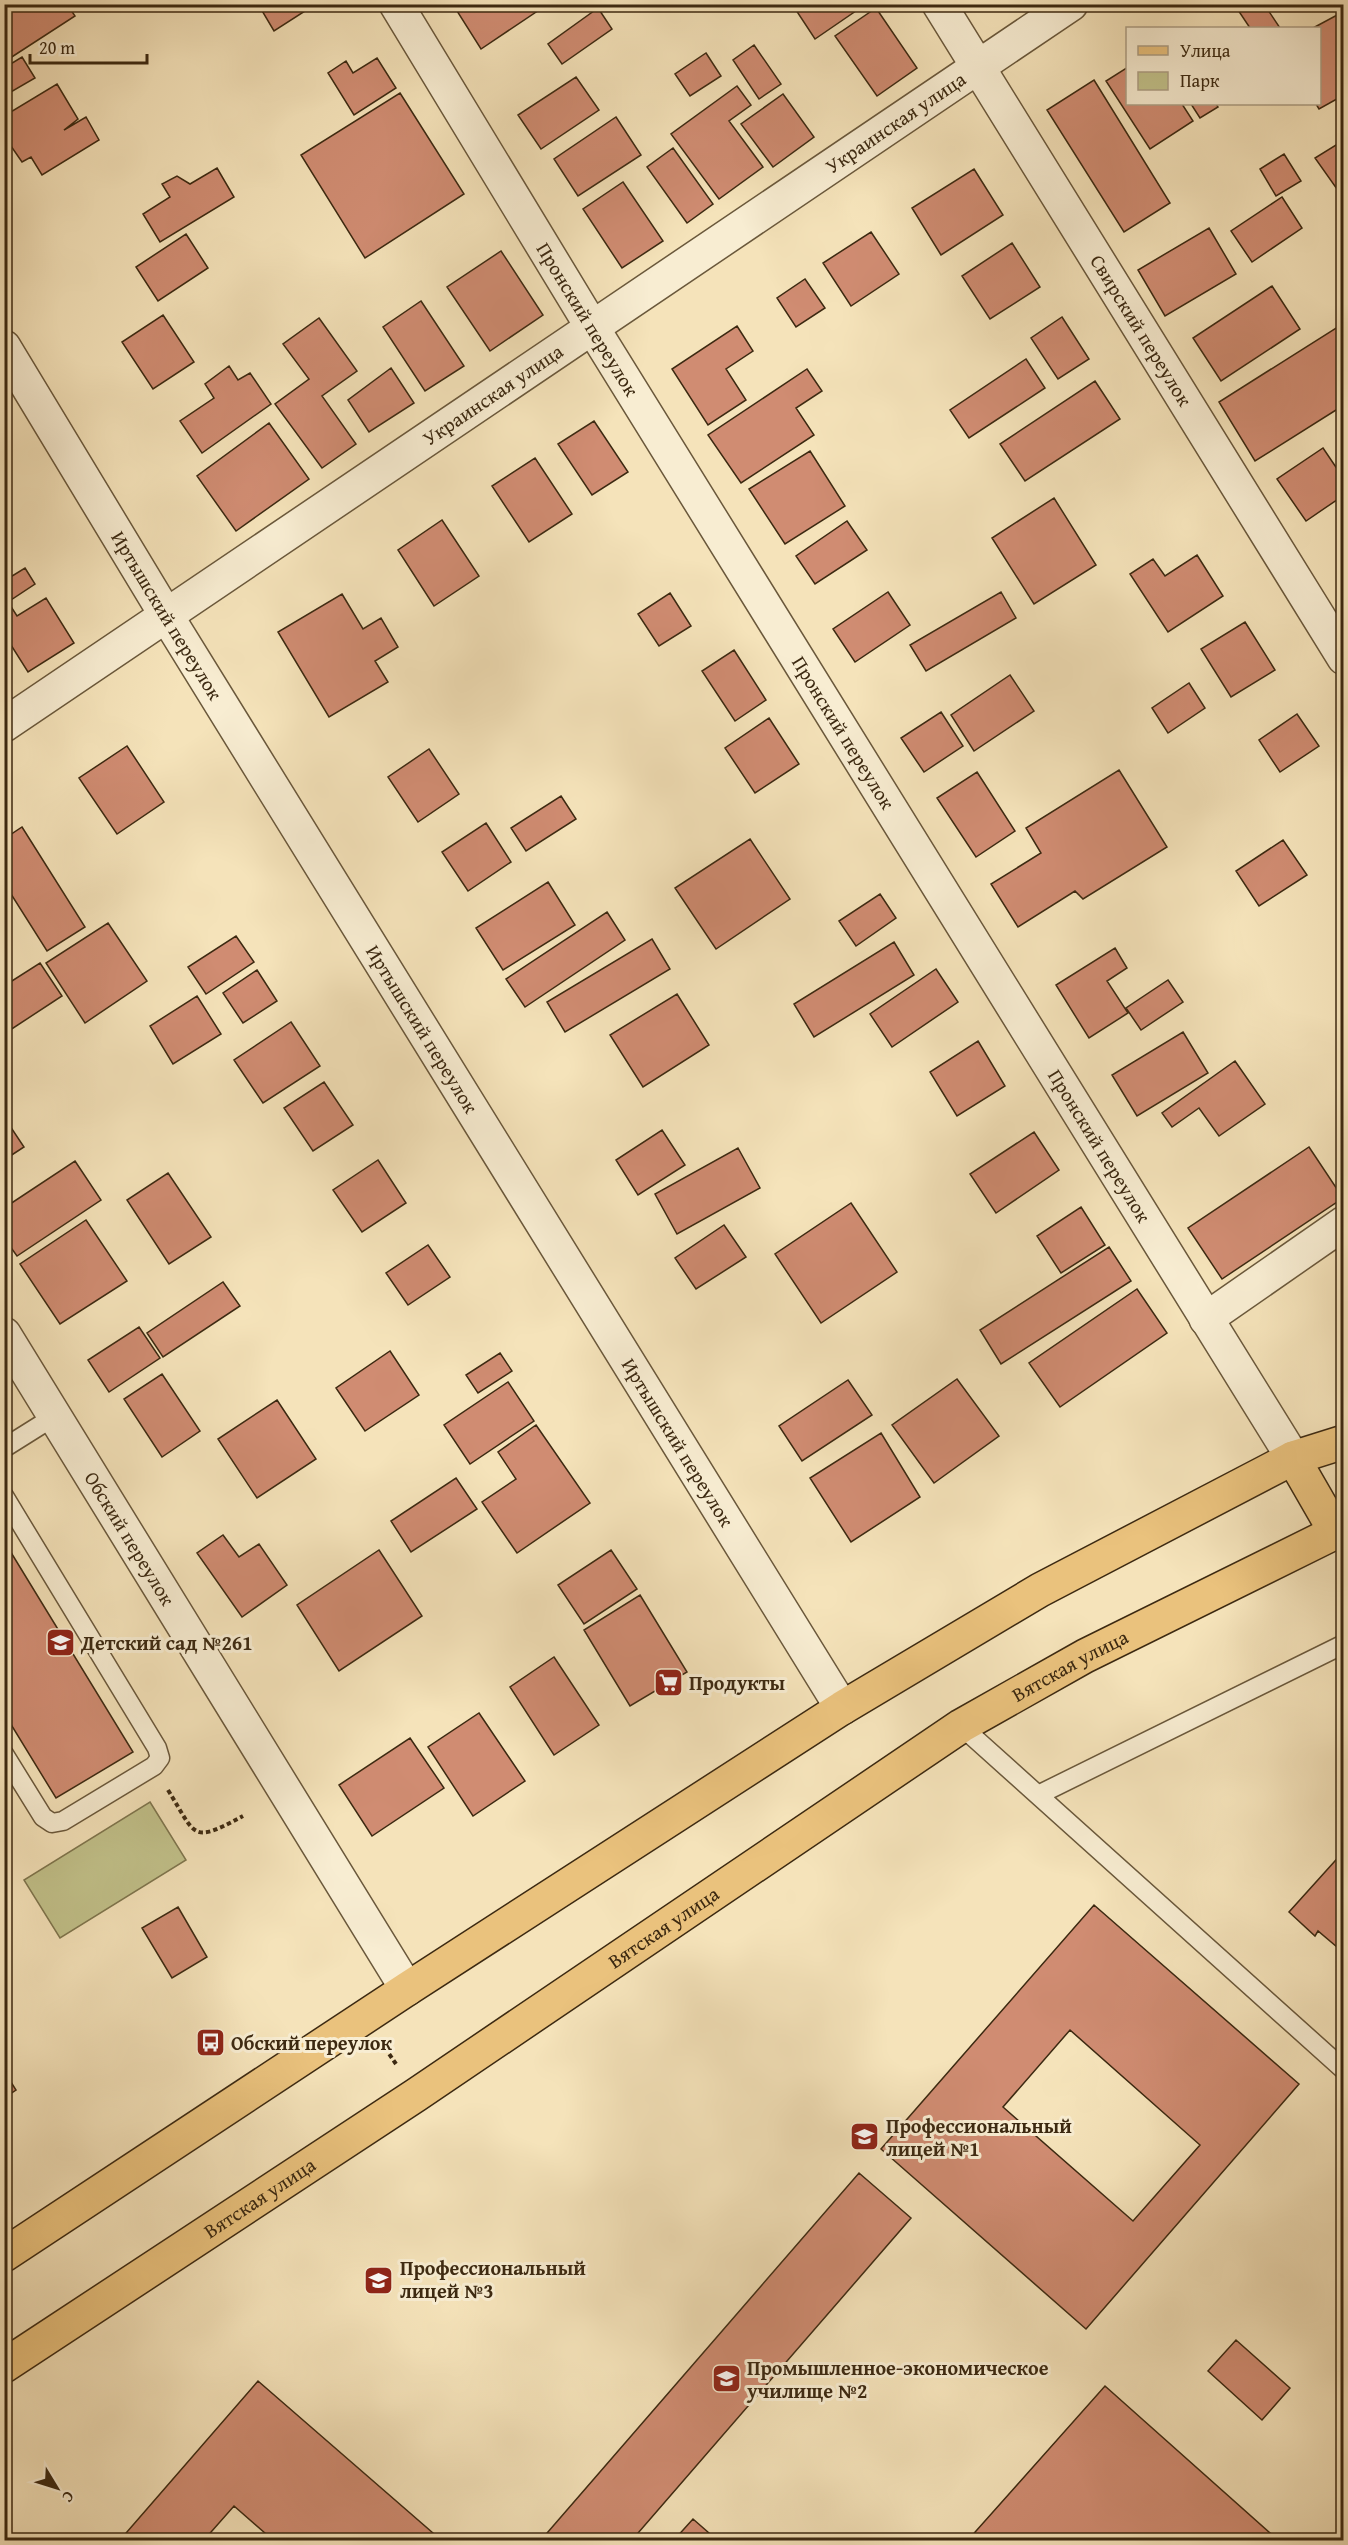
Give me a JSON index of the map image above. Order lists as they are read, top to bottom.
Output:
{
  "streets": {
    "main road": ["Вятская улица"],
    "street": [
      "Украинская улица",
      "Пронский переулок",
      "Свирский переулок",
      "Иртышский переулок",
      "Обский переулок"
    ]
  },
  "crossings": [
    ["Украинская улица", "Пронский переулок"],
    ["Украинская улица", "Свирский переулок"],
    ["Украинская улица", "Иртышский переулок"]
  ],
  "places": {
    "school or university": [
      "Детский сад №261",
      "Профессиональный лицей №1",
      "Профессиональный лицей №3",
      "Промышленное-экономическое училище №2"
    ],
    "supermarket": ["Продукты"],
    "bus stop": ["Обский переулок"]
  },
  "legend": ["Улица", "Парк"],
  "scale_bar": "20 m",
  "north": "bottom right"
}
